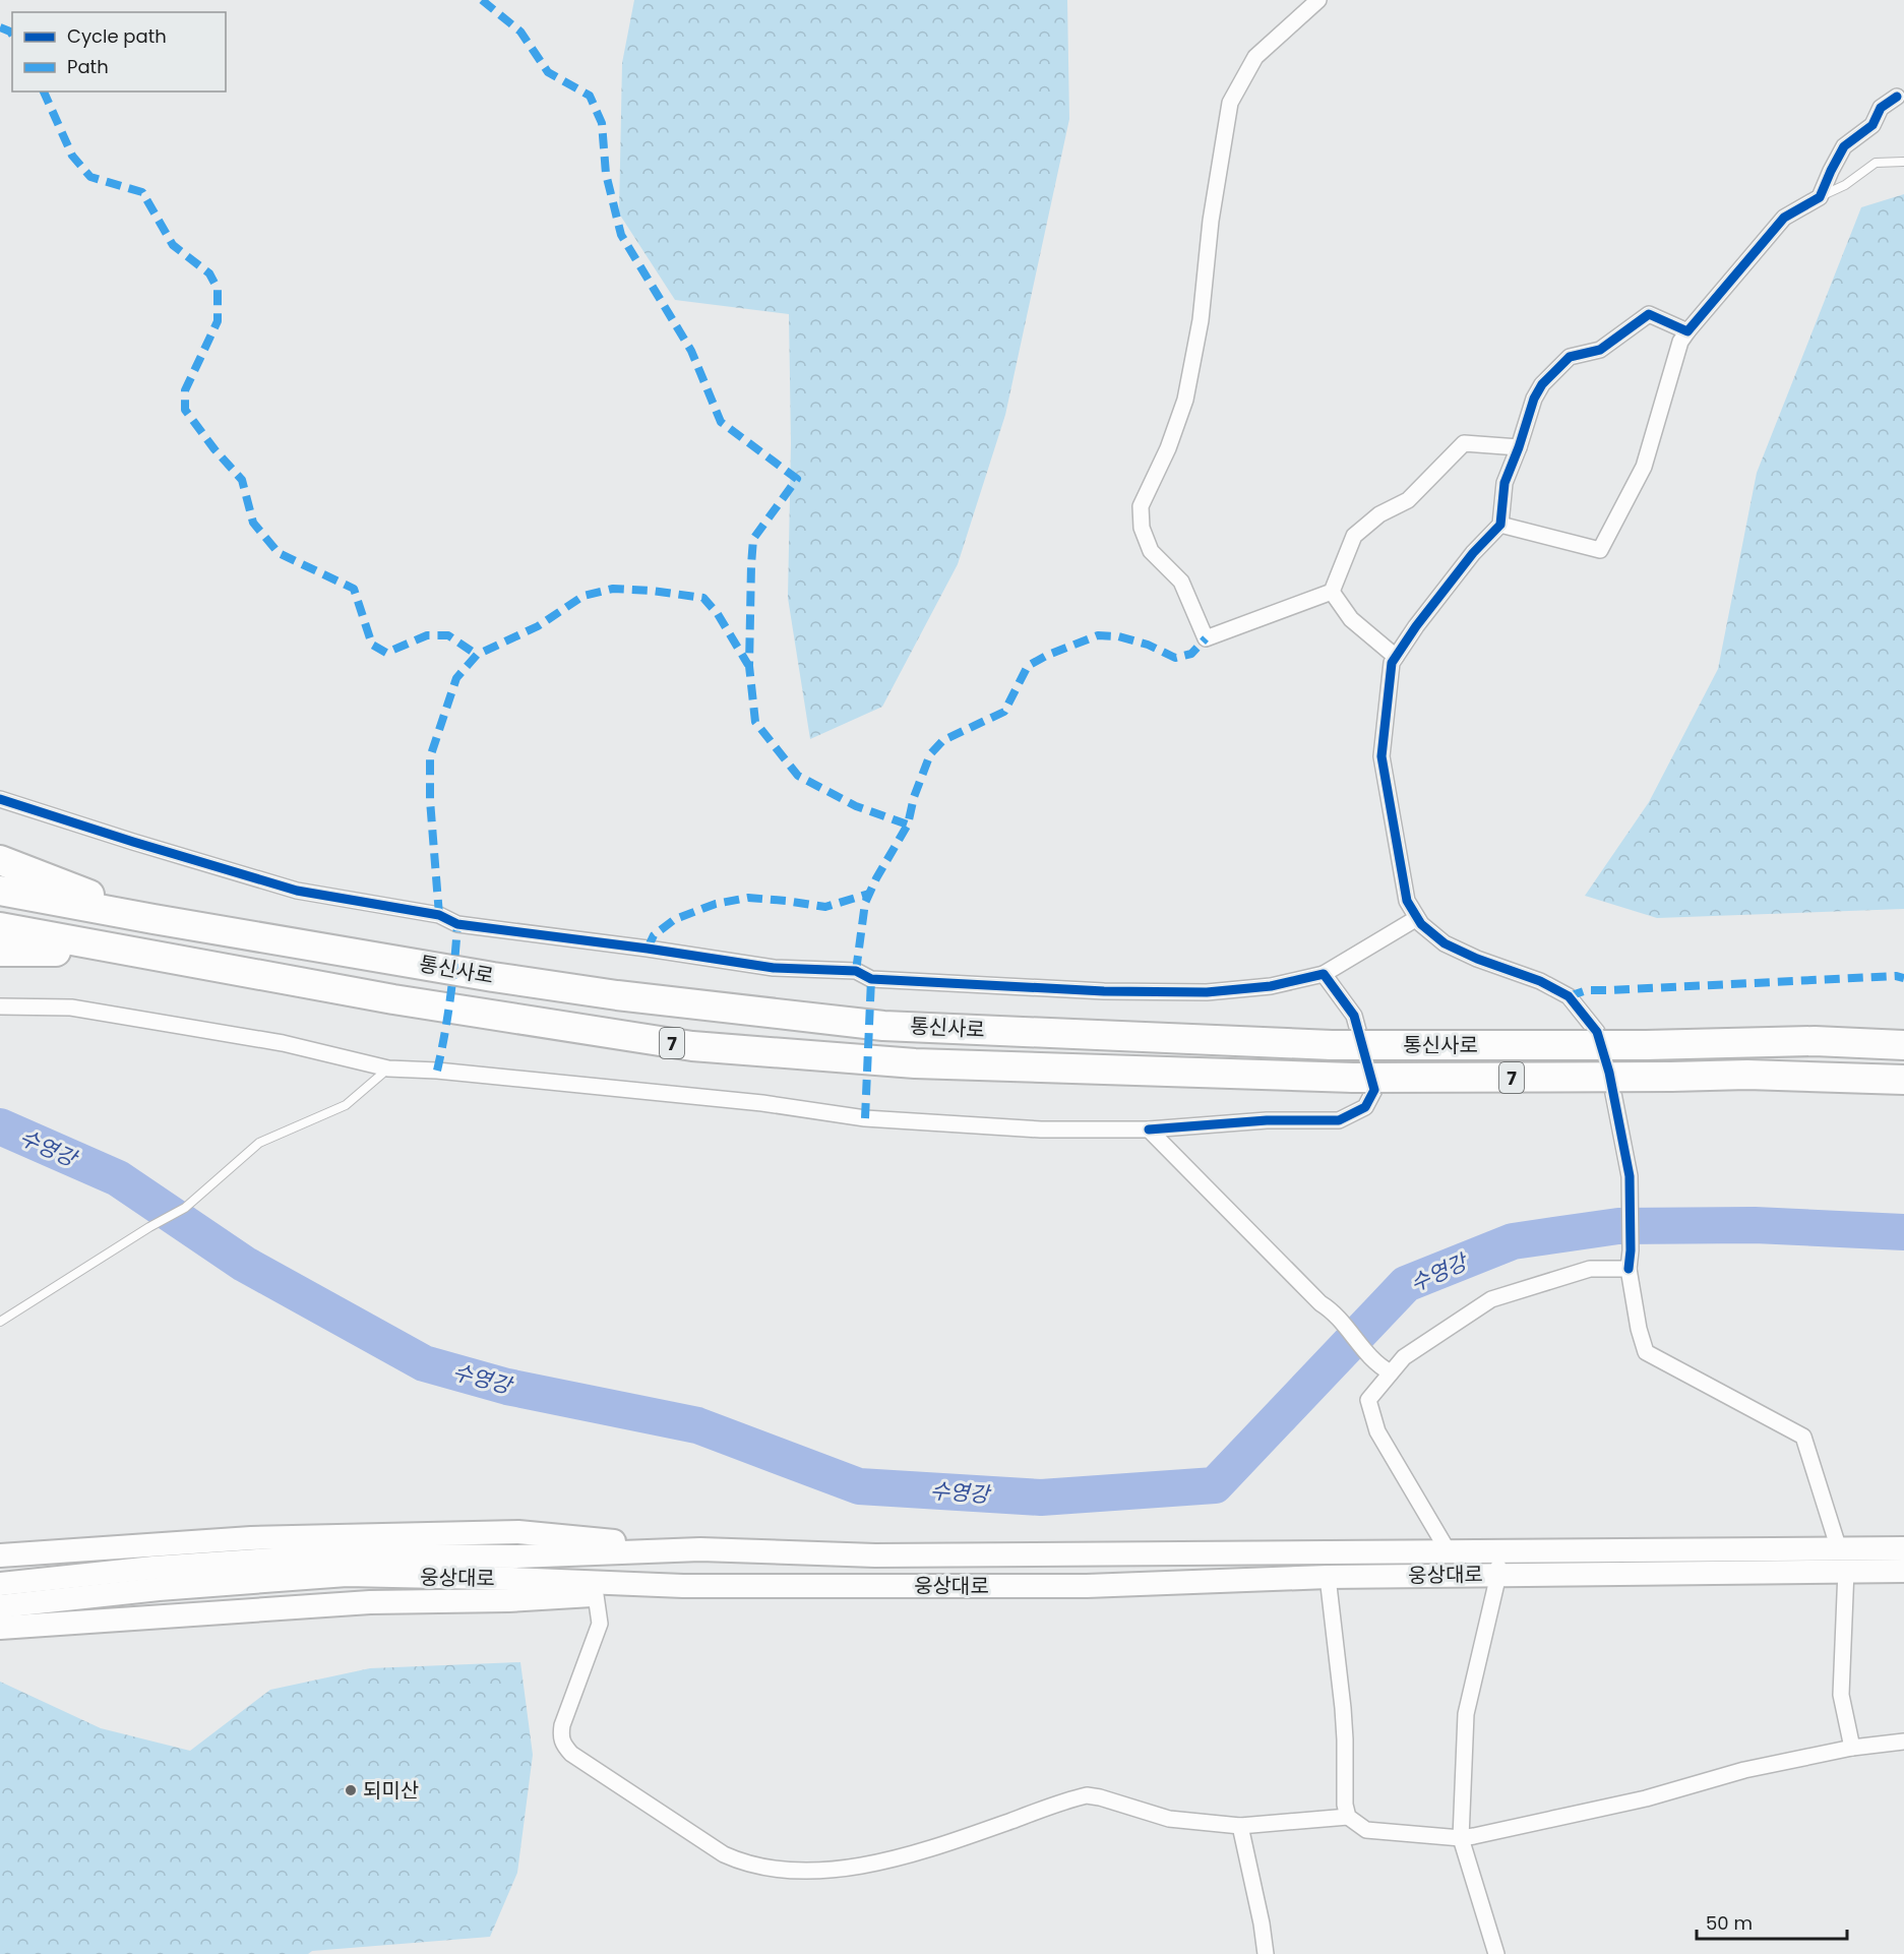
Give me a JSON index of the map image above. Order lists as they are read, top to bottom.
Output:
{
  "streets": {
    "highway": ["통신사로", "7"],
    "main road": ["웅상대로"]
  },
  "water": ["수영강"],
  "places": ["되미산"],
  "legend": ["Cycle path", "Path"],
  "scale_bar": "50 m"
}
